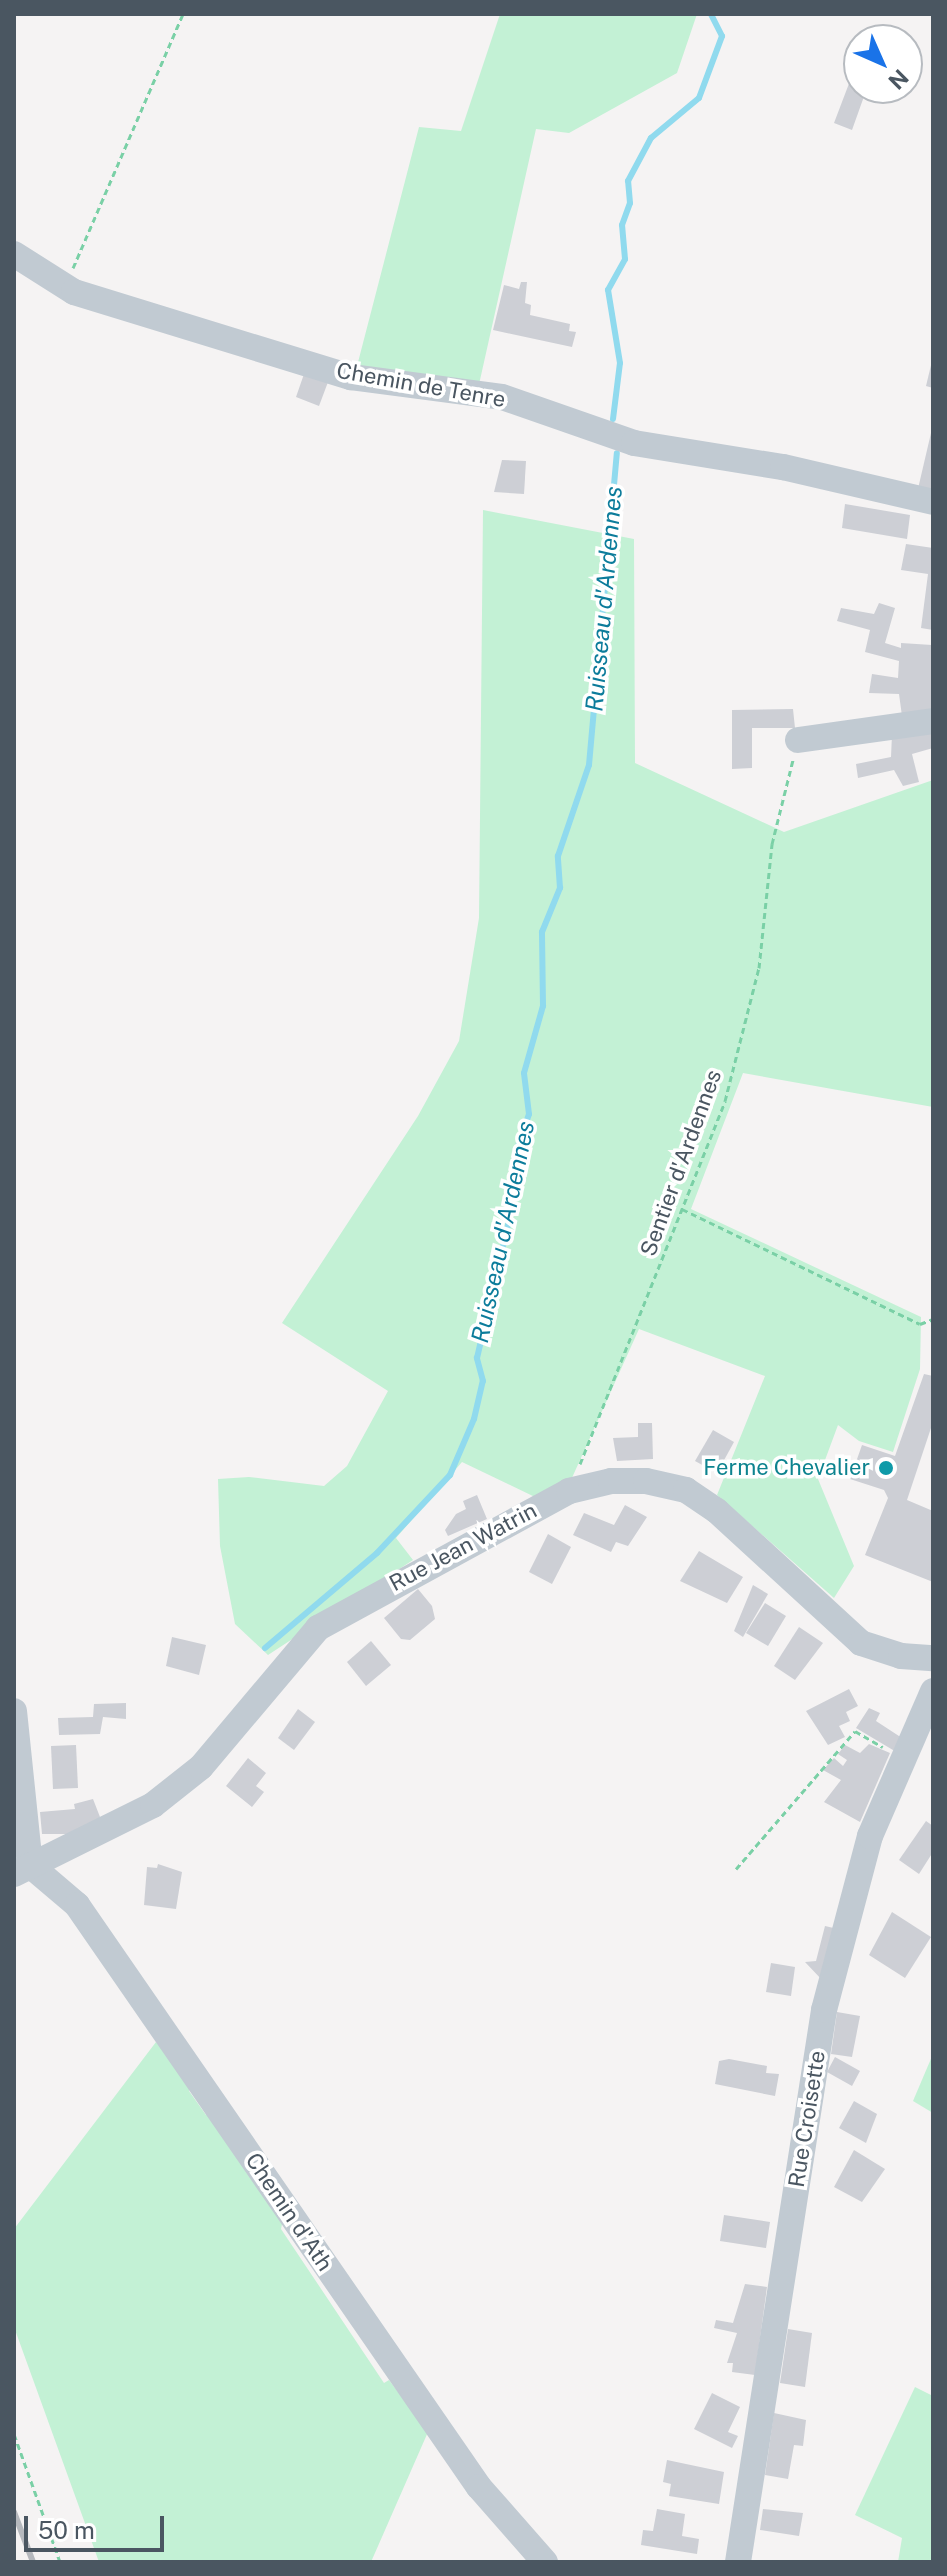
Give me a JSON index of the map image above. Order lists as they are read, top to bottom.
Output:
{
  "streets": {
    "street": [
      "Chemin de Tenre",
      "Rue Jean Watrin",
      "Rue Croisette",
      "Chemin d'Ath"
    ],
    "path": ["Sentier d'Ardennes"]
  },
  "crossings": [
    ["Sentier d'Ardennes", "Rue Jean Watrin"],
    ["Rue Jean Watrin", "Chemin d'Ath"]
  ],
  "water": ["Ruisseau d'Ardennes"],
  "places": ["Ferme Chevalier"],
  "scale_bar": "50 m",
  "north": "bottom right"
}
